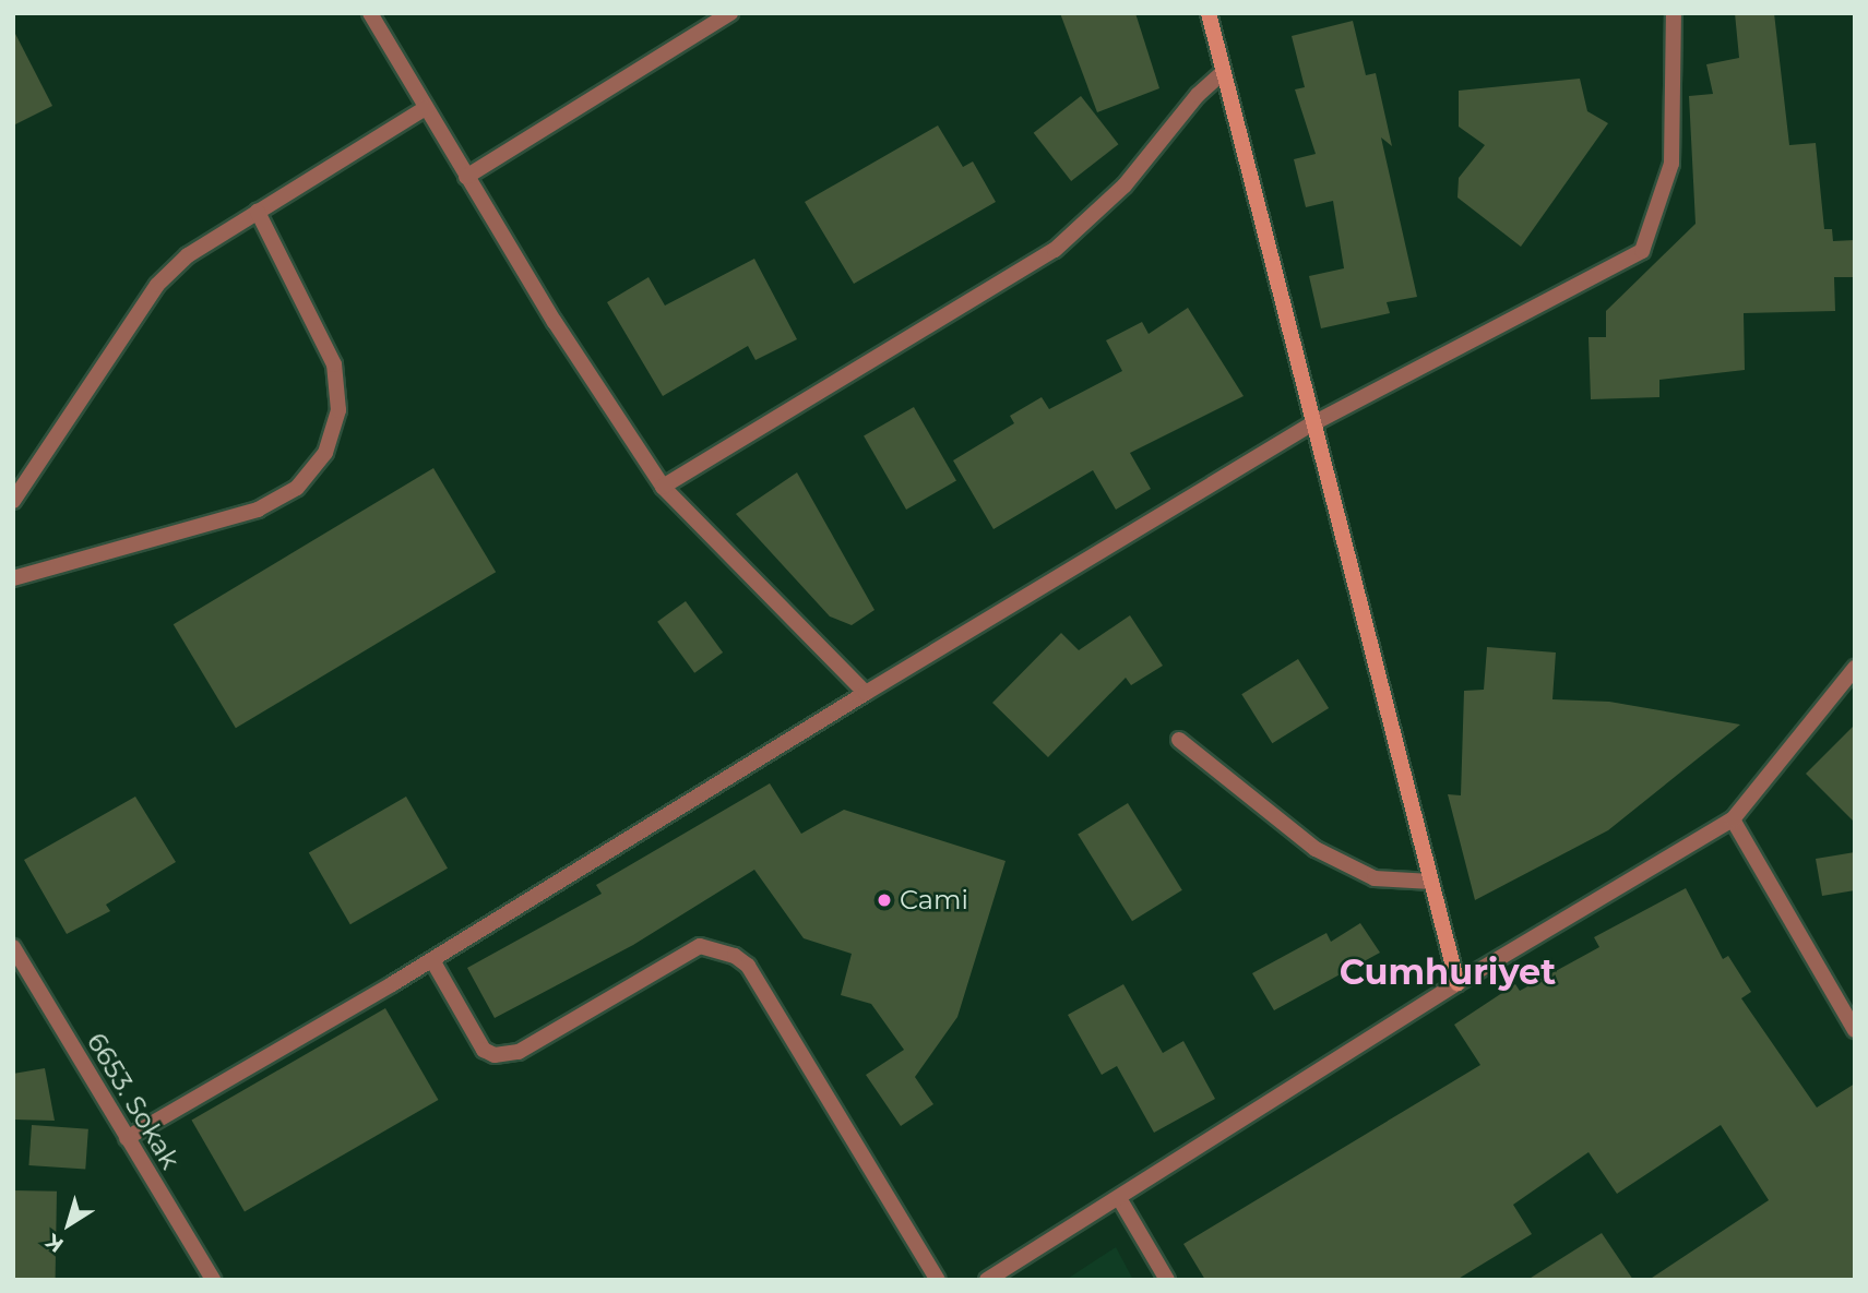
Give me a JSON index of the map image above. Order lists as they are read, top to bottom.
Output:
{
  "streets": {
    "street": ["6653. Sokak"]
  },
  "districts": ["Cumhuriyet"],
  "places": ["Cami"],
  "north": "bottom left"
}
